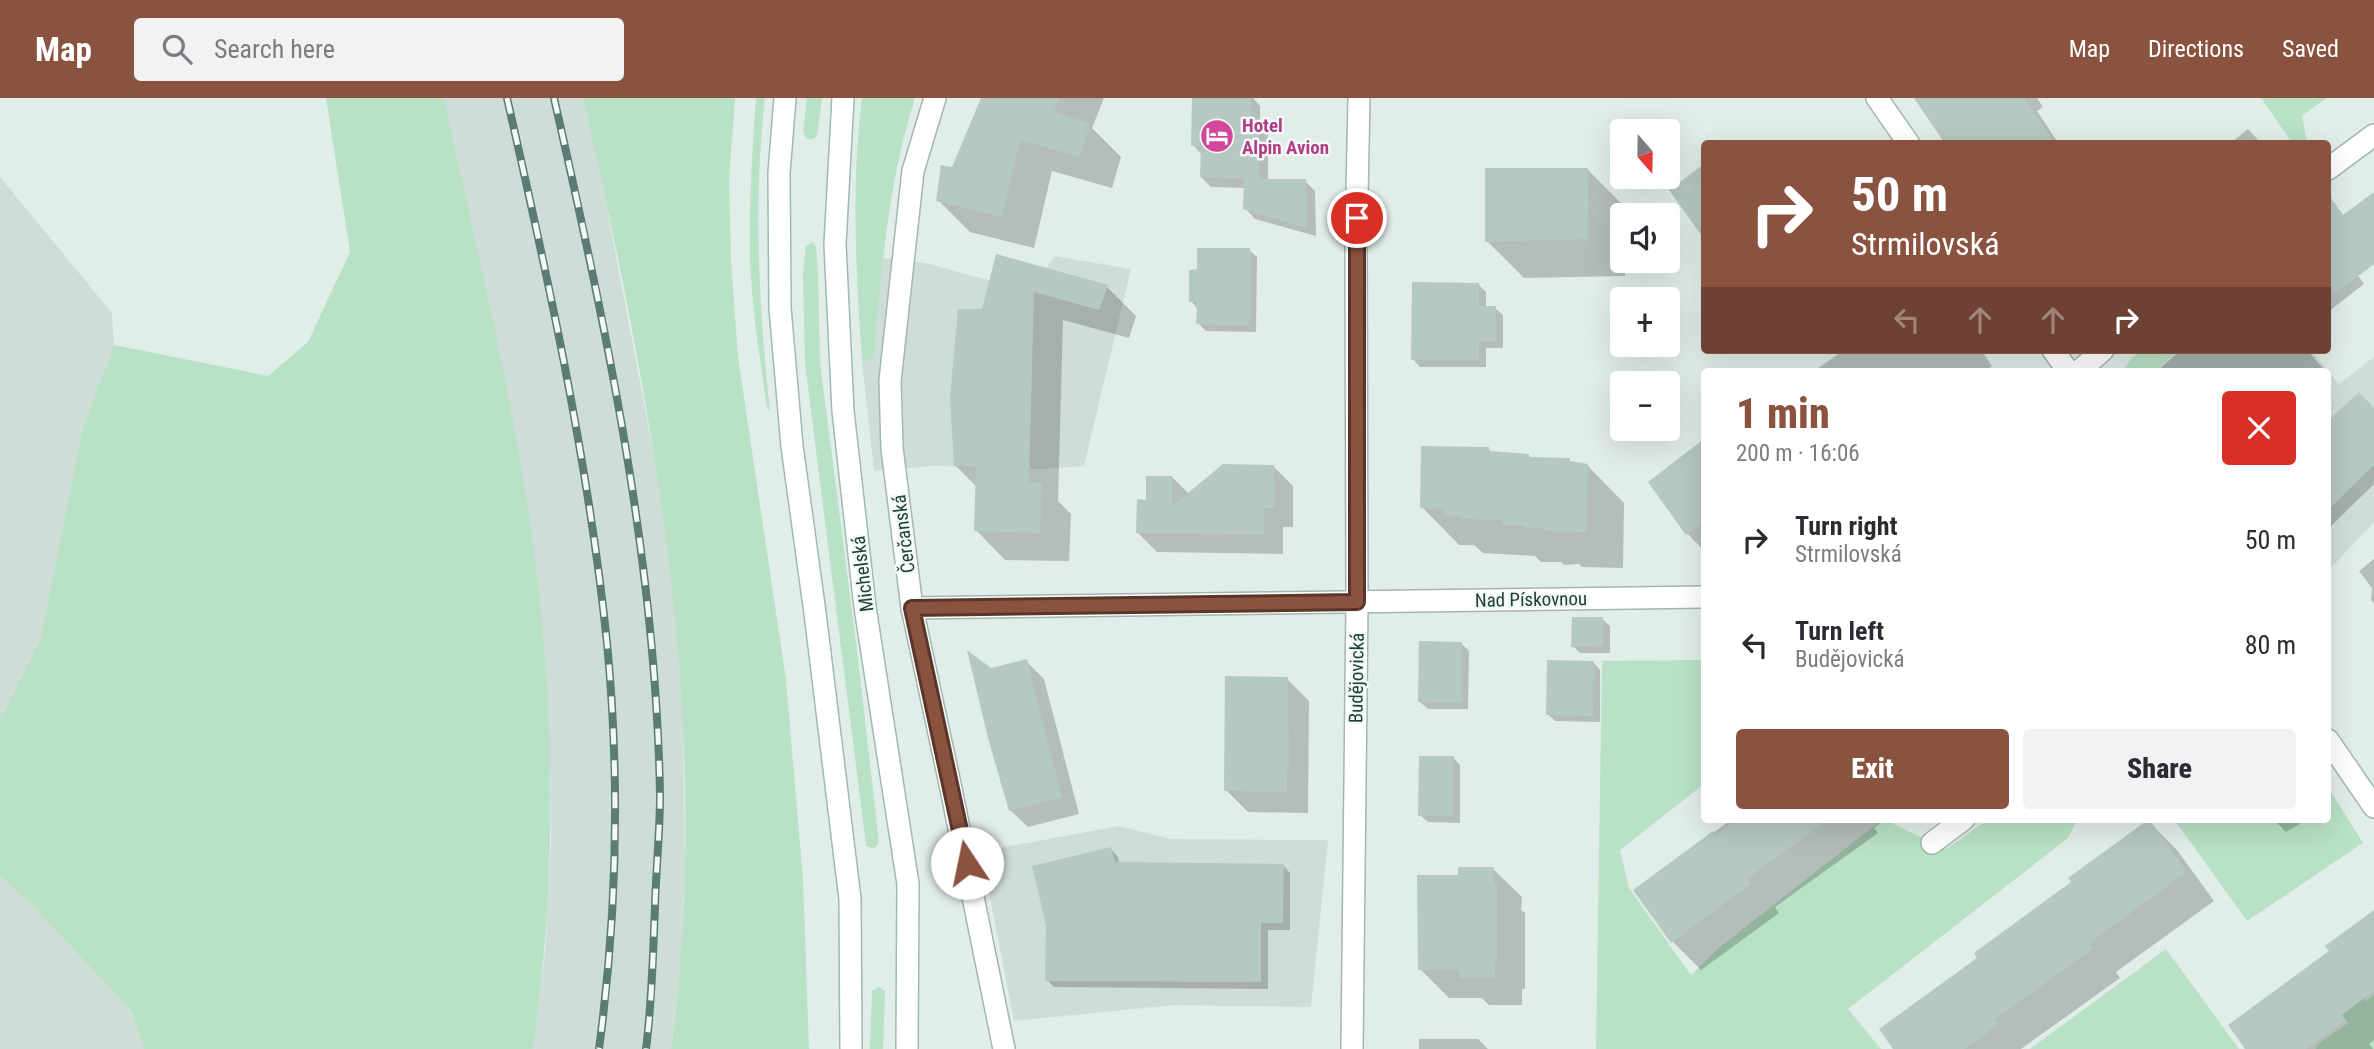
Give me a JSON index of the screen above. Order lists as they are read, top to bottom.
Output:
{
  "streets": {
    "street": [
      "Čerčanská",
      "Michelská",
      "Nad Pískovnou",
      "Budějovická"
    ]
  },
  "crossings": [
    ["Čerčanská", "Nad Pískovnou"],
    ["Nad Pískovnou", "Budějovická"]
  ],
  "places": {
    "hotel": ["Hotel Alpin Avion"]
  },
  "north": "bottom",
  "page": {
    "header": "Map",
    "search": "Search here",
    "nav": ["Map", "Directions", "Saved"],
    "map_buttons": ["+", "−"],
    "turn": ["50 m", "Strmilovská"],
    "heading": ["1 min", "200 m · 16:06"],
    "list": [
      {
        "name": "Turn right",
        "note": "Strmilovská",
        "value": "50 m"
      },
      {
        "name": "Turn left",
        "note": "Budějovická",
        "value": "80 m"
      }
    ],
    "buttons": ["Exit", "Share"]
  }
}
